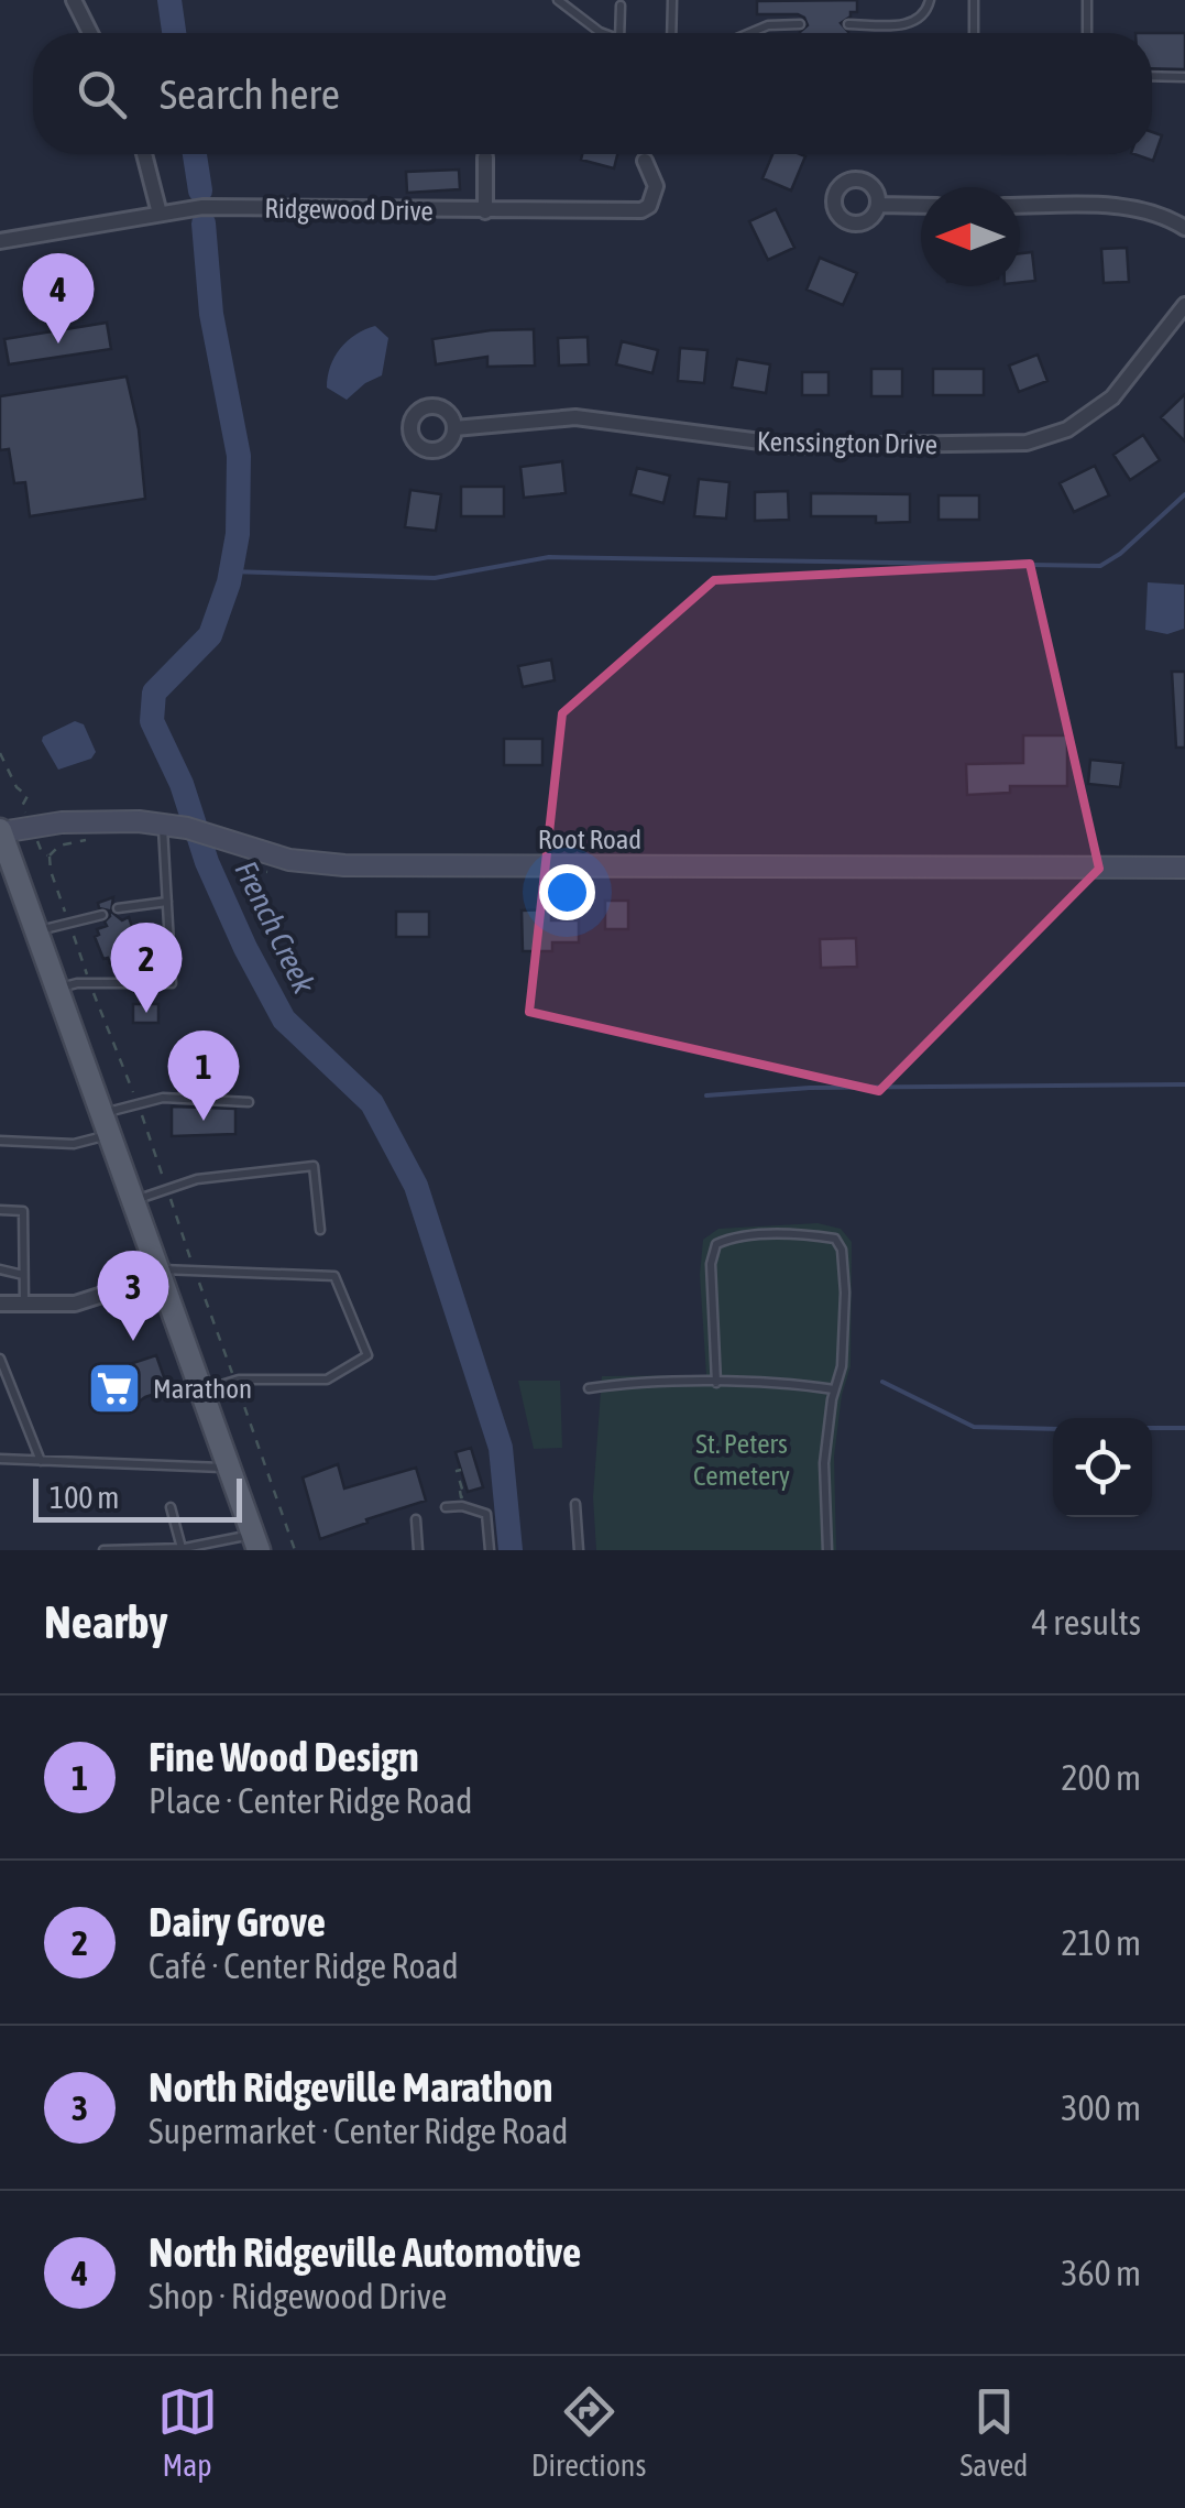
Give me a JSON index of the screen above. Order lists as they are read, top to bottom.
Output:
{
  "streets": {
    "street": ["Ridgewood Drive", "Kenssington Drive", "Root Road"]
  },
  "water": ["French Creek"],
  "parks": ["St. Peters Cemetery"],
  "places": {
    "supermarket": ["Marathon"]
  },
  "scale_bar": "100 m",
  "north": "left",
  "page": {
    "search": "Search here",
    "pins": [
      "4",
      "2",
      "1",
      "3"
    ],
    "scale": "100 m",
    "heading": ["Nearby", "4 results"],
    "list": [
      {
        "mark": "1",
        "name": "Fine Wood Design",
        "note": "Place · Center Ridge Road",
        "value": "200 m"
      },
      {
        "mark": "2",
        "name": "Dairy Grove",
        "note": "Café · Center Ridge Road",
        "value": "210 m"
      },
      {
        "mark": "3",
        "name": "North Ridgeville Marathon",
        "note": "Supermarket · Center Ridge Road",
        "value": "300 m"
      },
      {
        "mark": "4",
        "name": "North Ridgeville Automotive",
        "note": "Shop · Ridgewood Drive",
        "value": "360 m"
      }
    ],
    "nav": ["Map", "Directions", "Saved"]
  }
}
